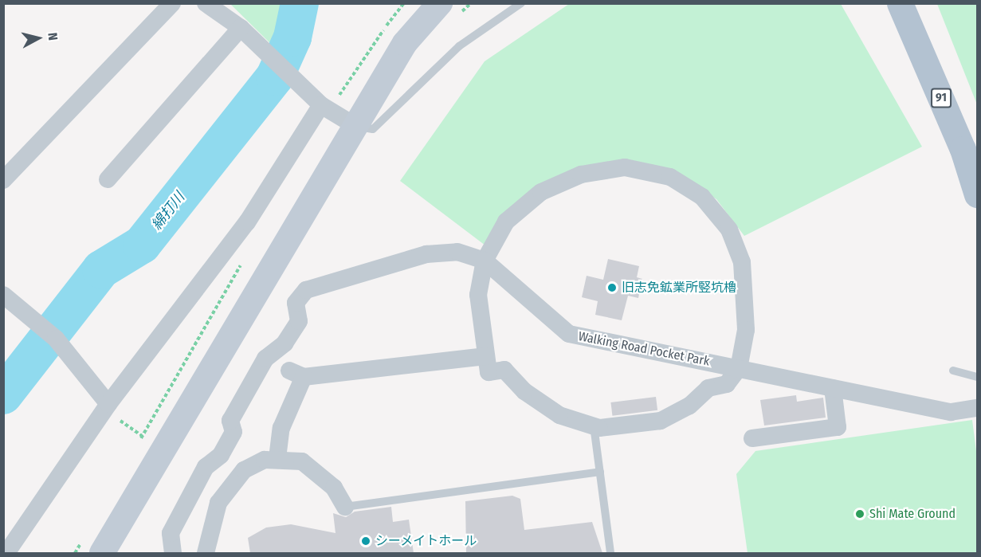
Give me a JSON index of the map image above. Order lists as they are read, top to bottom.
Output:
{
  "streets": {
    "main road": ["91"],
    "street": ["Walking Road Pocket Park"]
  },
  "water": ["綿打川"],
  "places": ["旧志免鉱業所竪坑櫓", "Shi Mate Ground", "シーメイトホール"],
  "north": "right"
}
